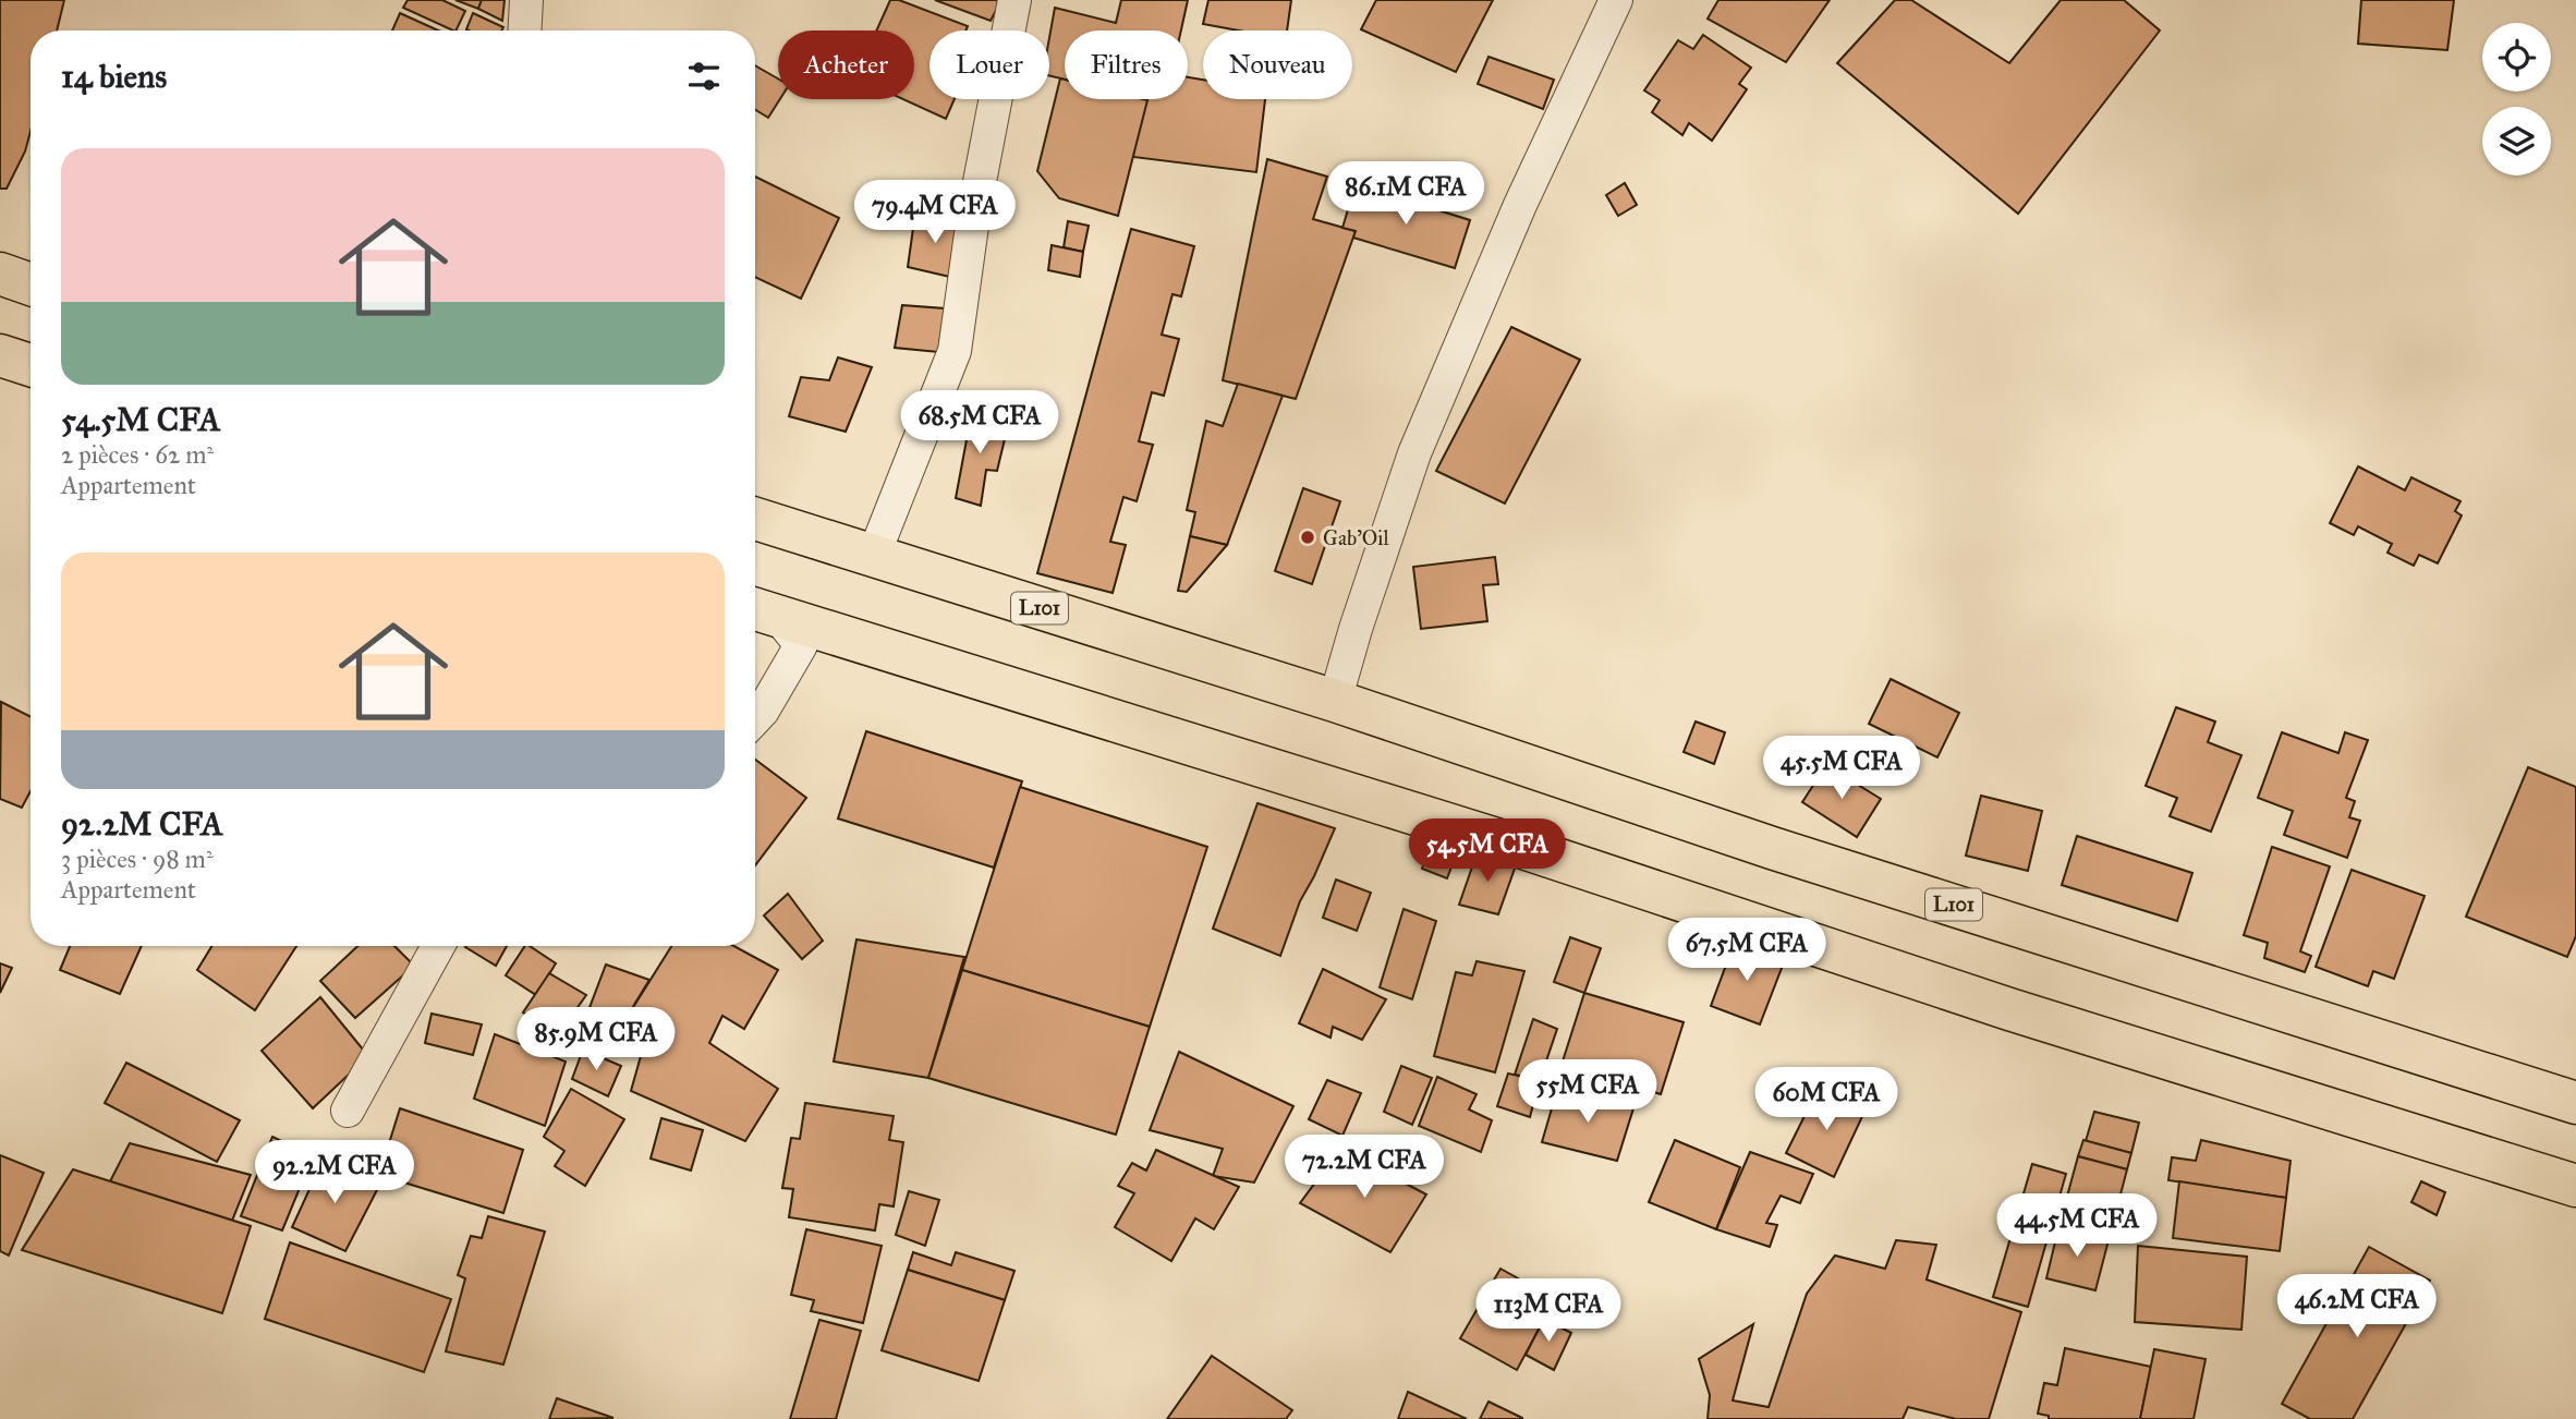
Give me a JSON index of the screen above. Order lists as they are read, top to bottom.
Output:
{
  "streets": {
    "main road": ["L101"]
  },
  "places": ["Gab'Oil"],
  "page": {
    "chip": [
      "Acheter",
      "Louer",
      "Filtres",
      "Nouveau"
    ],
    "heading": "14 biens",
    "list": [
      {
        "name": "54.5M CFA",
        "note": "2 pièces · 62 m² · Appartement"
      },
      {
        "name": "92.2M CFA",
        "note": "3 pièces · 98 m² · Appartement"
      }
    ],
    "price": [
      "86.1M CFA",
      "79.4M CFA",
      "68.5M CFA",
      "45.5M CFA",
      "54.5M CFA",
      "67.5M CFA",
      "85.9M CFA",
      "55M CFA",
      "60M CFA",
      "72.2M CFA",
      "92.2M CFA",
      "44.5M CFA",
      "46.2M CFA",
      "113M CFA"
    ]
  }
}
